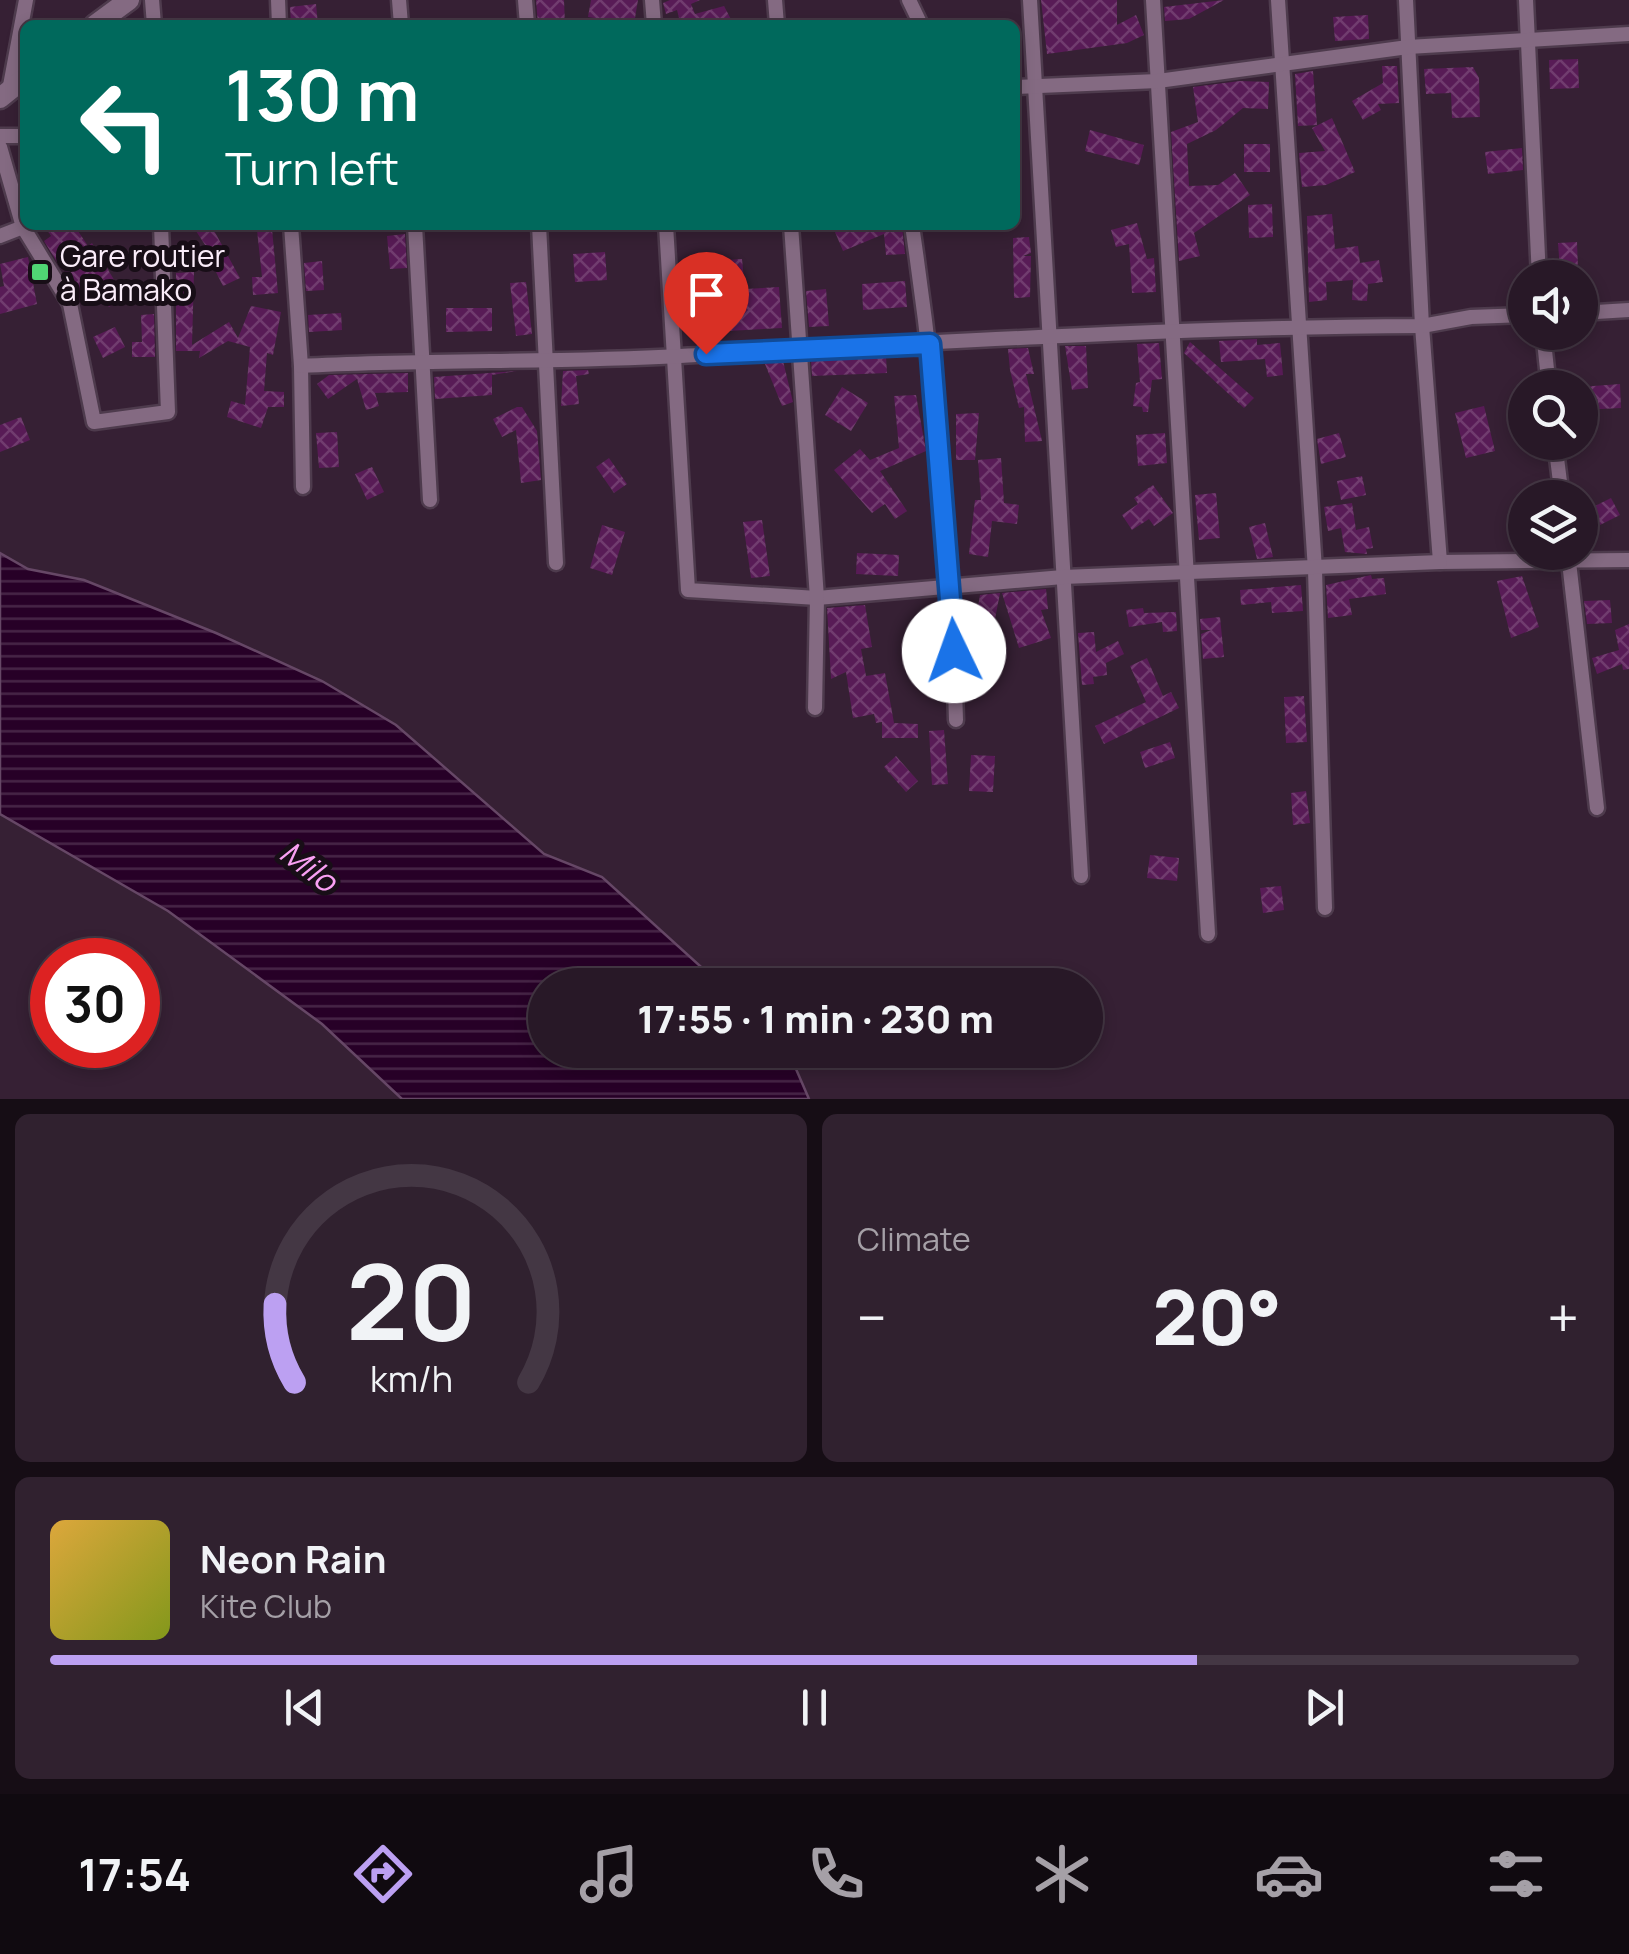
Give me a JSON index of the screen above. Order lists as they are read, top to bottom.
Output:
{
  "water": ["Milo"],
  "places": {
    "transit": ["Gare routier à Bamako"]
  },
  "page": {
    "turn": ["130 m", "Turn left"],
    "limit": "30",
    "trip": "17:55 · 1 min · 230 m",
    "tile": "Climate",
    "heat": ["−", "20°", "+"],
    "song": ["Neon Rain", "Kite Club"],
    "tabs": "17:54",
    "gauge": ["20", "km/h"]
  }
}
